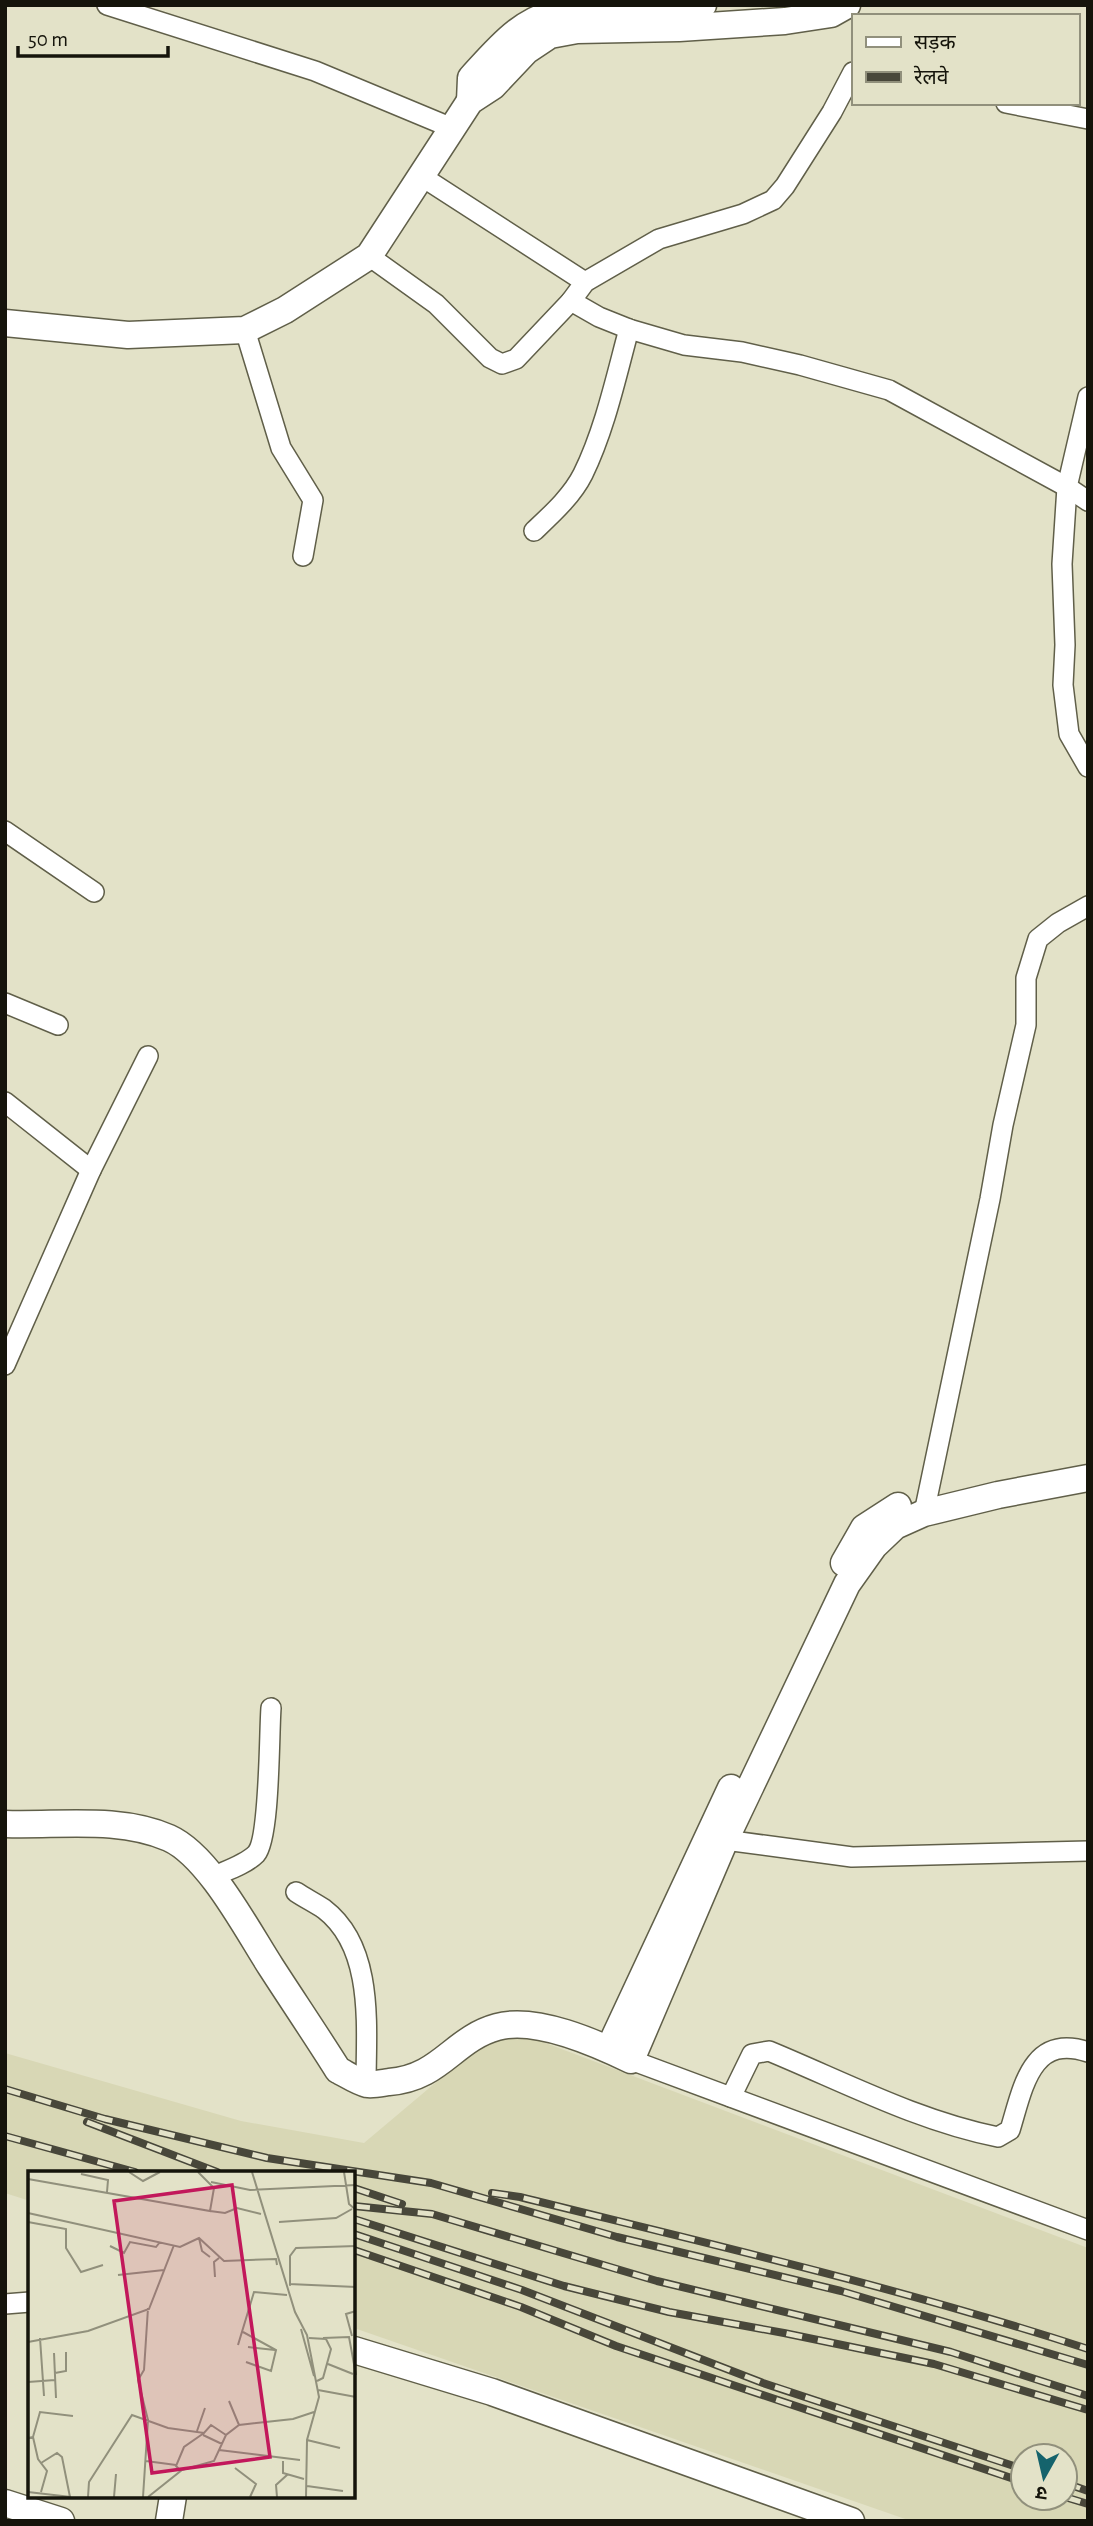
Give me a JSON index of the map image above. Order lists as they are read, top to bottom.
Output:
{
  "legend": ["सड़क", "रेलवे"],
  "scale_bar": "50 m",
  "north": "bottom"
}
